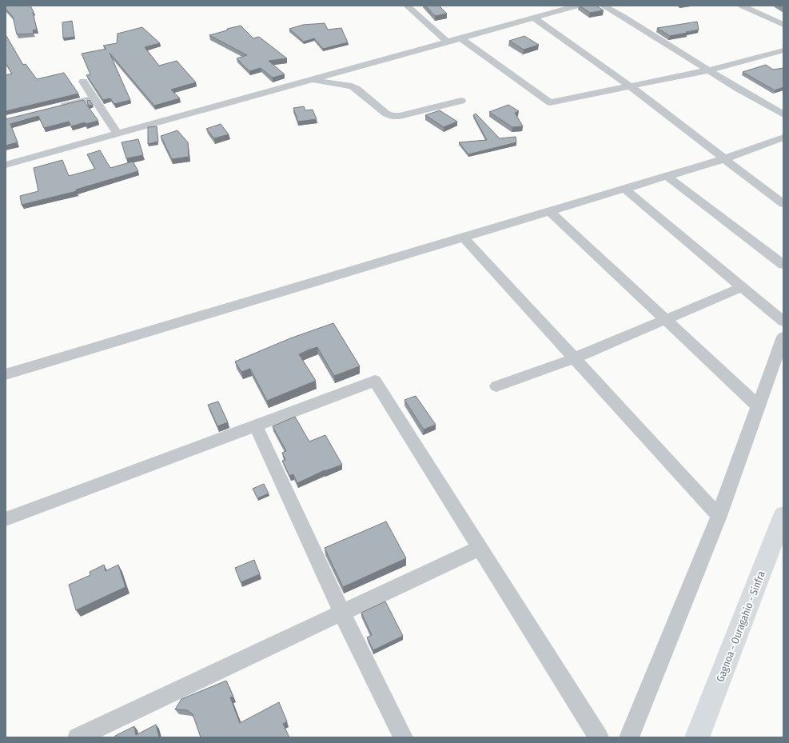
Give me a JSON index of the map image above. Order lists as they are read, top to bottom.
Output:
{
  "streets": {
    "main road": ["Gagnoa - Ouragahio - Sinfra"]
  }
}
